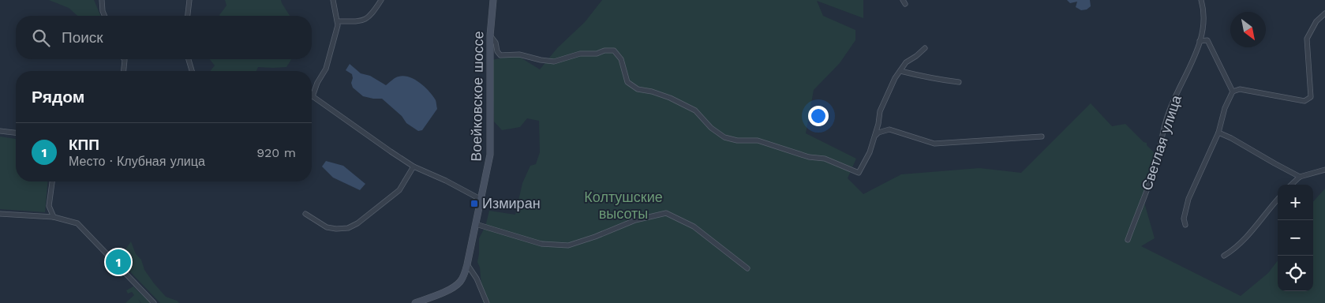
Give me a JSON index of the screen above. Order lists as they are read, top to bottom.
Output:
{
  "streets": {
    "street": ["Воейковское шоссе", "Светлая улица"]
  },
  "parks": ["Колтушские высоты"],
  "places": {
    "transit": ["Измиран"]
  },
  "north": "bottom right",
  "page": {
    "search": "Поиск",
    "heading": "Рядом",
    "list": [
      {
        "mark": "1",
        "name": "КПП",
        "note": "Место · Клубная улица",
        "value": "920 m"
      }
    ],
    "map_buttons": ["+", "−"],
    "pins": "1"
  }
}
